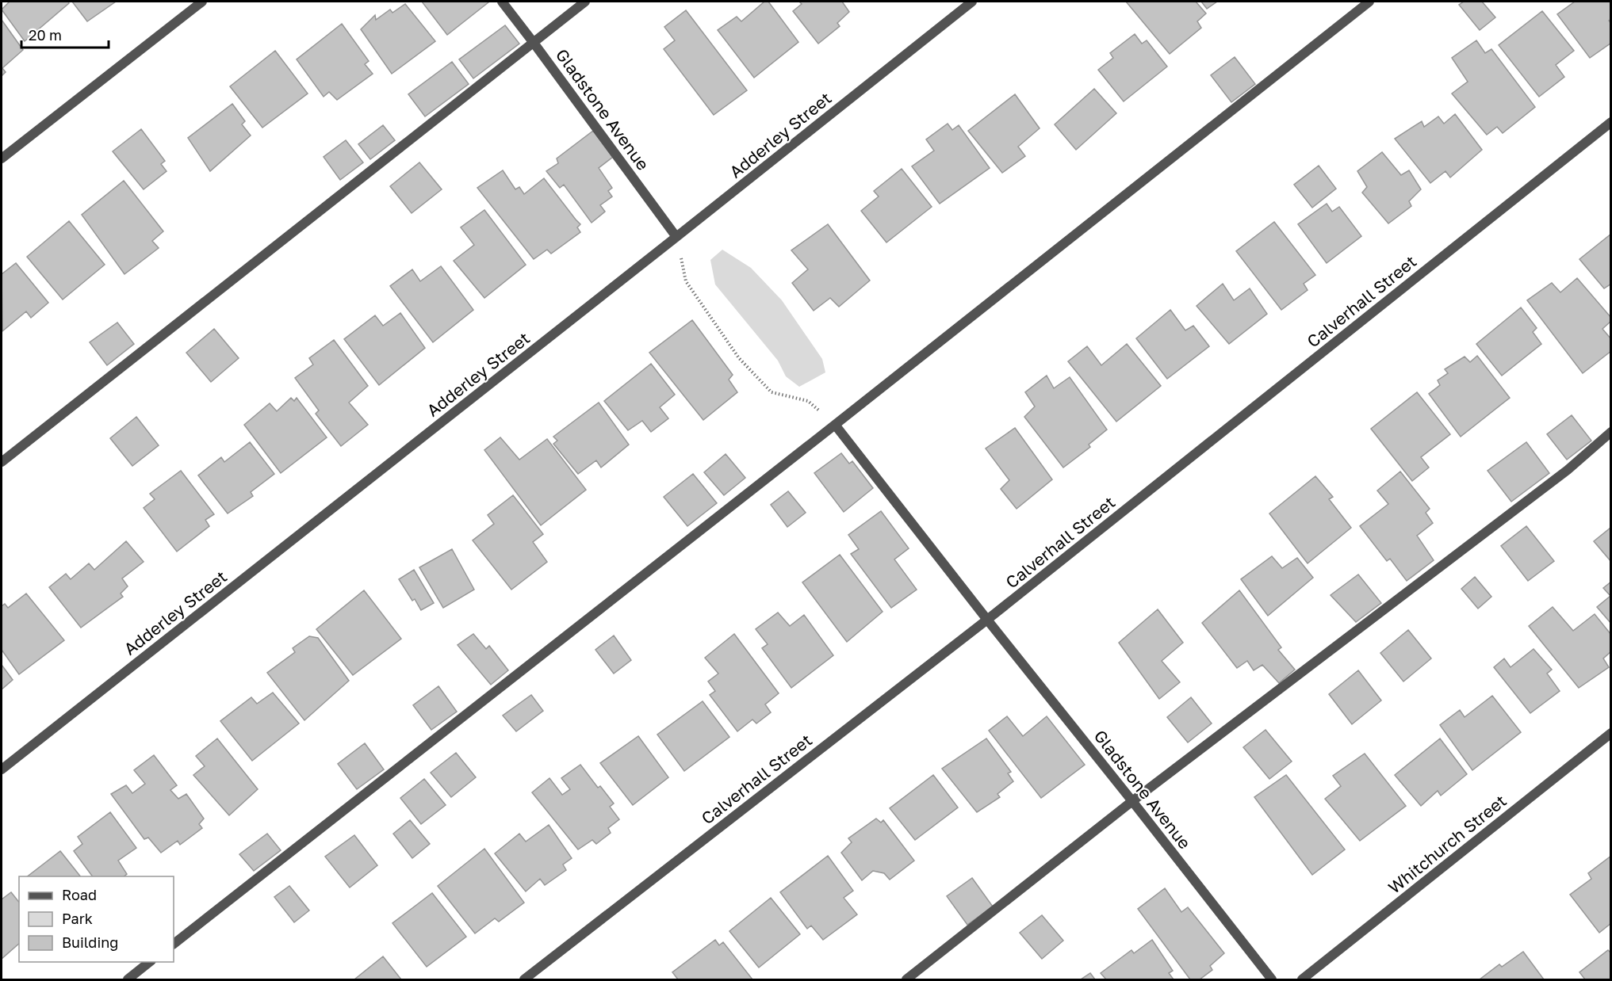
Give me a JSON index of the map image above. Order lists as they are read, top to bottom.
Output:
{
  "streets": {
    "street": [
      "Gladstone Avenue",
      "Adderley Street",
      "Calverhall Street",
      "Whitchurch Street"
    ]
  },
  "crossings": [
    ["Gladstone Avenue", "Adderley Street"],
    ["Gladstone Avenue", "Calverhall Street"]
  ],
  "legend": ["Road", "Park", "Building"],
  "scale_bar": "20 m"
}
